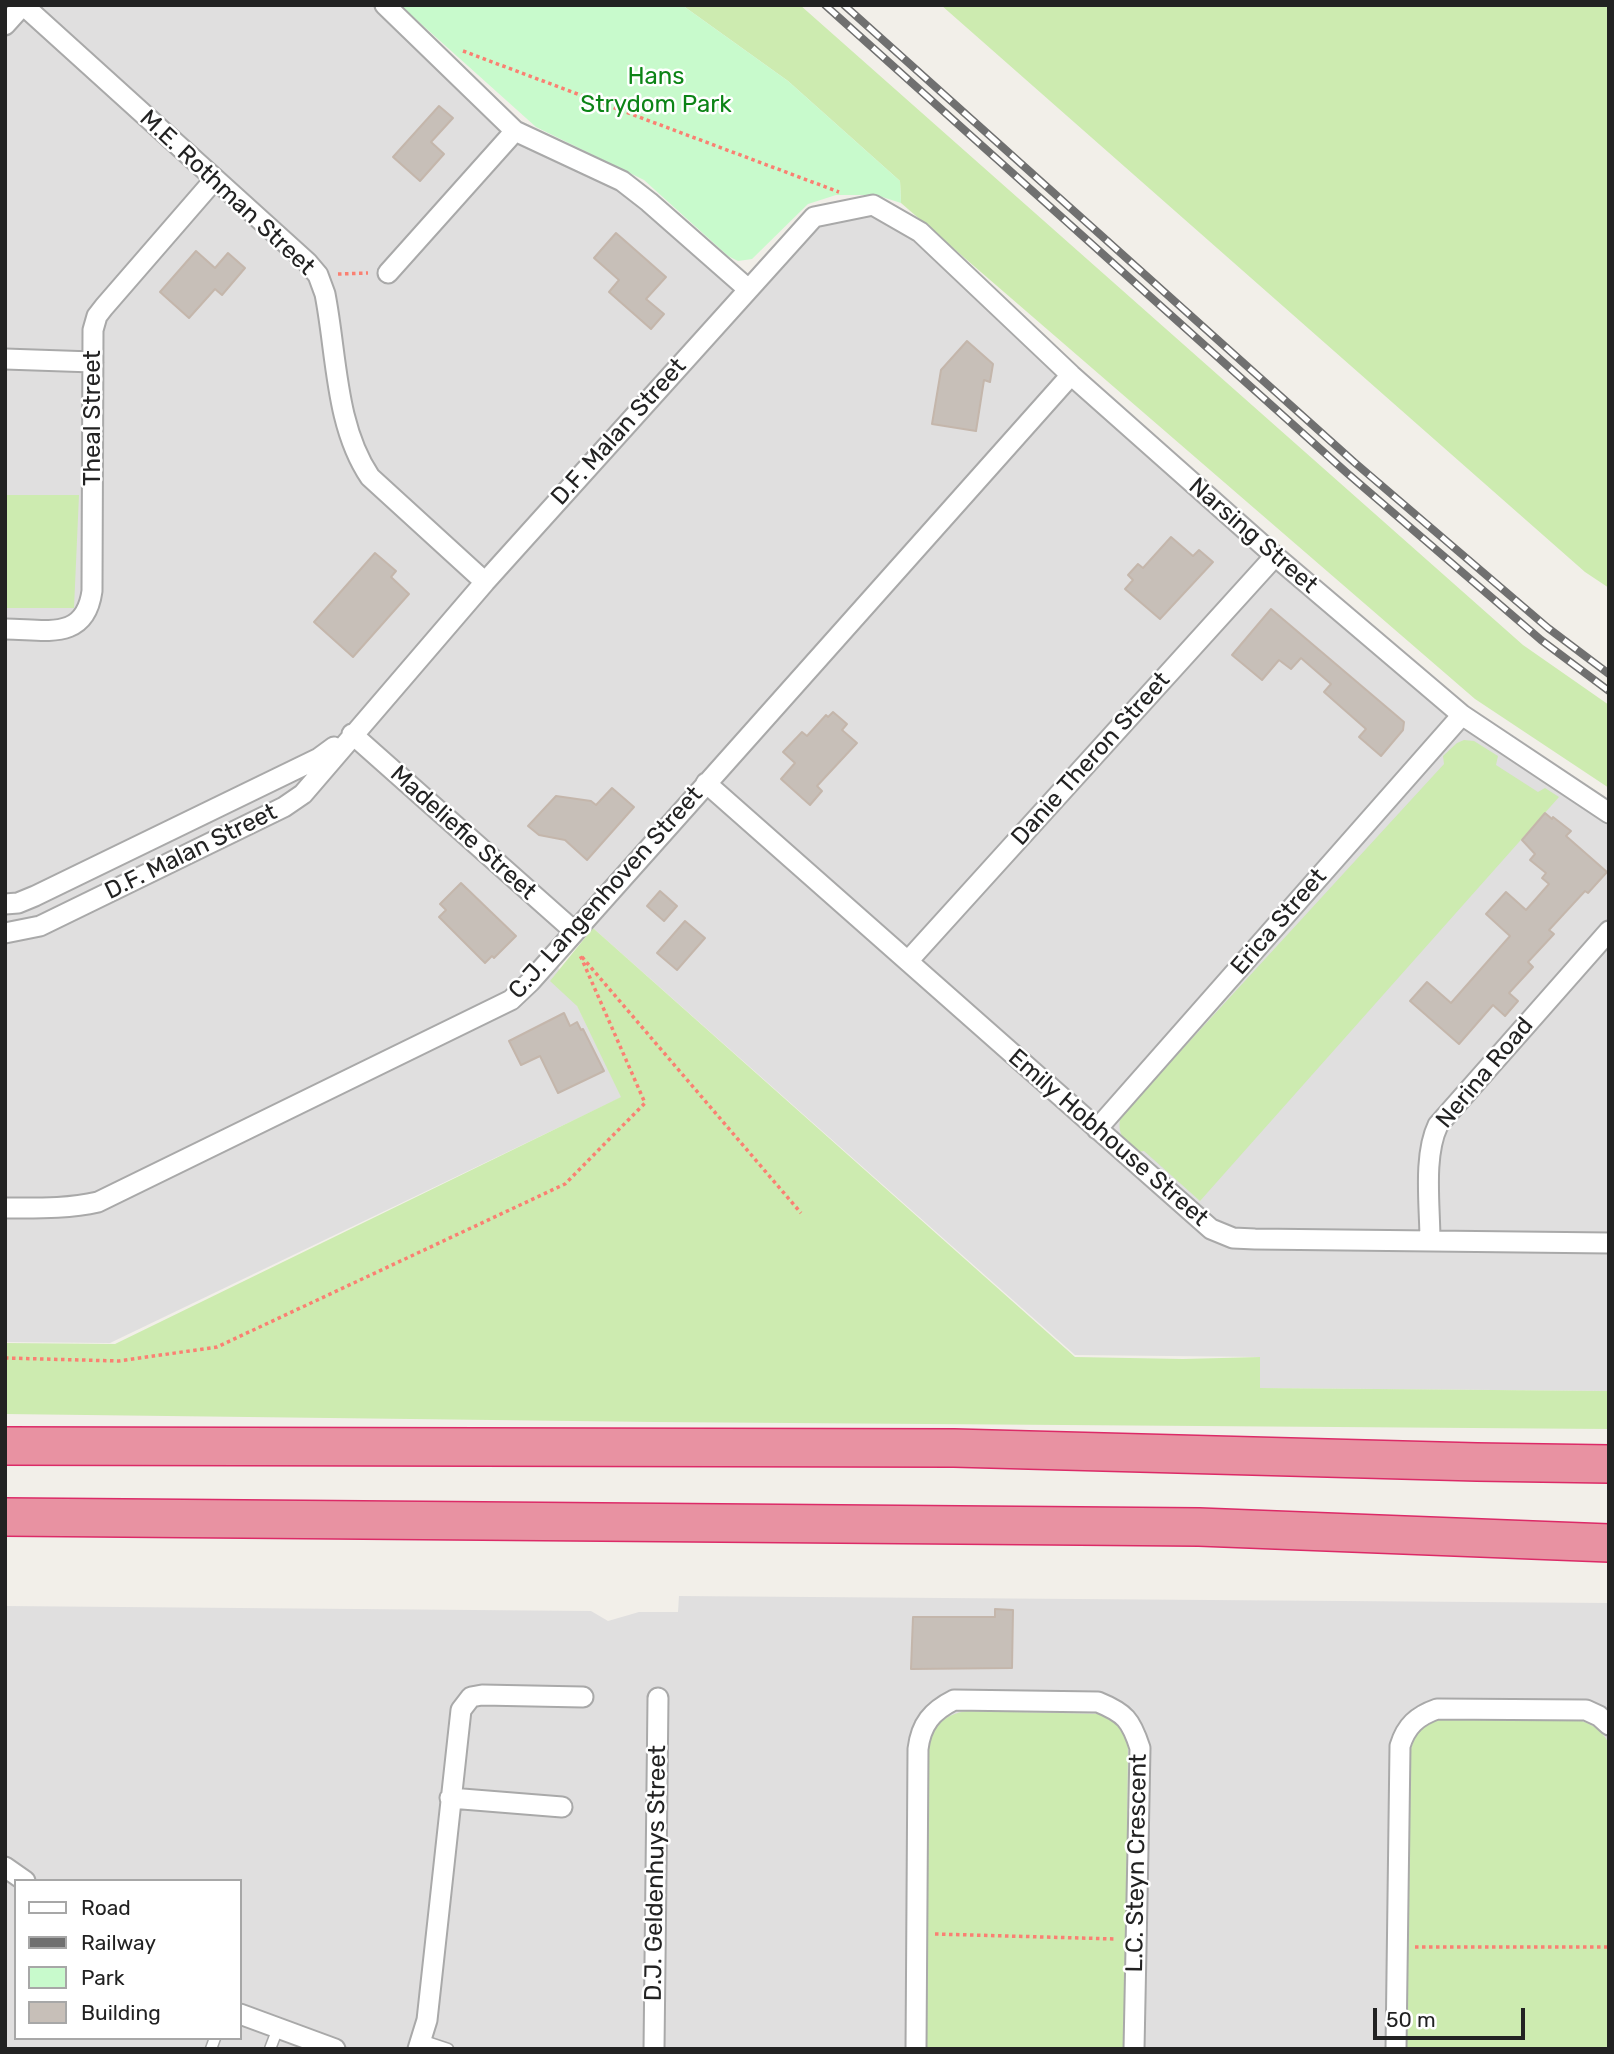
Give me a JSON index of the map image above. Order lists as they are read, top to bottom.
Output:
{
  "streets": {
    "street": [
      "M.E. Rothman Street",
      "Theal Street",
      "D.F. Malan Street",
      "Narsing Street",
      "Danie Theron Street",
      "Madeliefie Street",
      "C.J. Langenhoven Street",
      "Erica Street",
      "Nerina Road",
      "Emily Hobhouse Street",
      "L.C. Steyn Crescent",
      "D.J. Geldenhuys Street"
    ]
  },
  "crossings": [
    ["M.E. Rothman Street", "Theal Street"],
    ["M.E. Rothman Street", "D.F. Malan Street"],
    ["D.F. Malan Street", "Narsing Street"],
    ["D.F. Malan Street", "Madeliefie Street"],
    ["Narsing Street", "Danie Theron Street"],
    ["Narsing Street", "C.J. Langenhoven Street"],
    ["Narsing Street", "Erica Street"],
    ["Danie Theron Street", "Emily Hobhouse Street"],
    ["Madeliefie Street", "C.J. Langenhoven Street"],
    ["C.J. Langenhoven Street", "Emily Hobhouse Street"],
    ["Erica Street", "Emily Hobhouse Street"],
    ["Nerina Road", "Emily Hobhouse Street"]
  ],
  "parks": ["Hans Strydom Park"],
  "legend": [
    "Road",
    "Railway",
    "Park",
    "Building"
  ],
  "scale_bar": "50 m"
}
